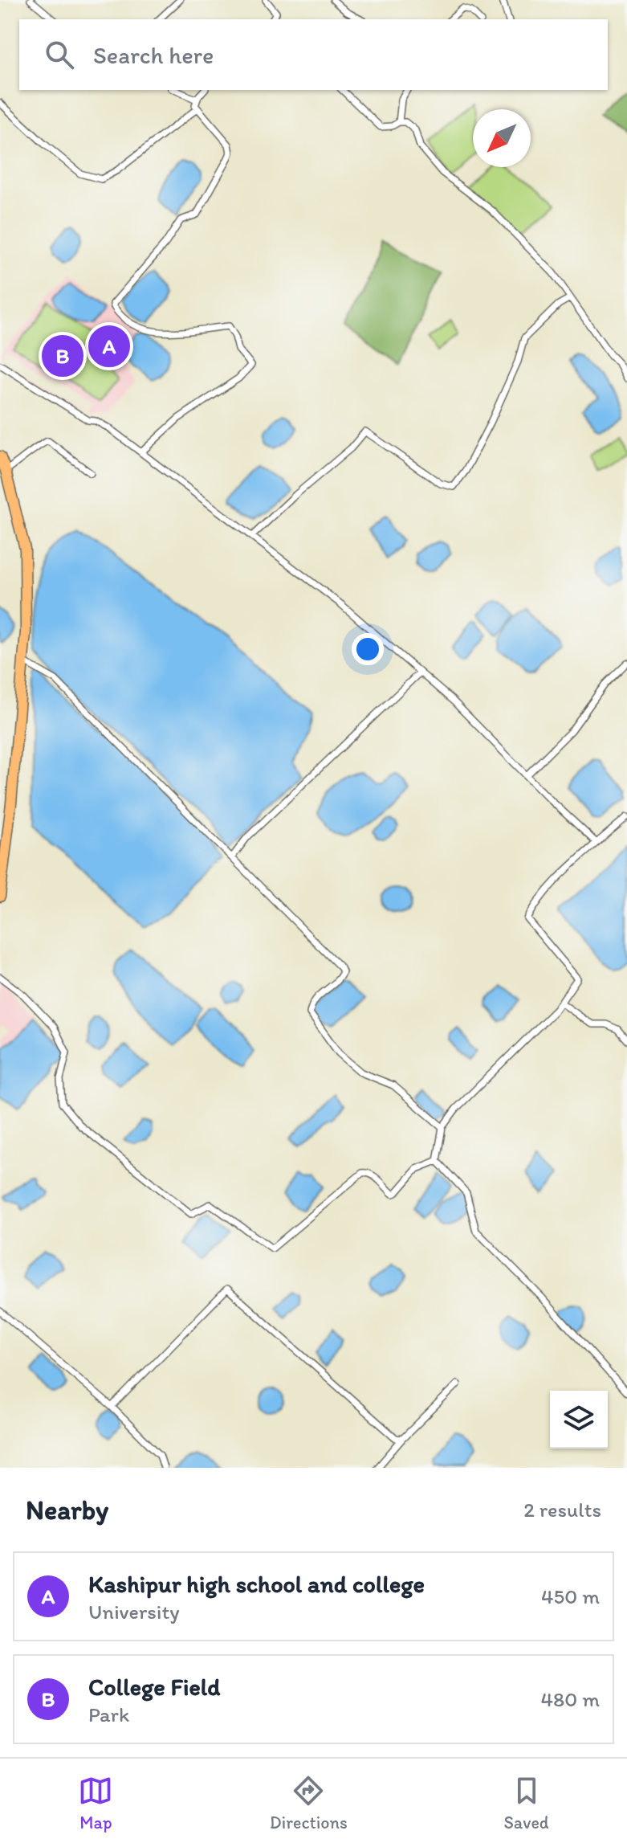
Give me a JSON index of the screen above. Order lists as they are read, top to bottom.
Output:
{
  "north": "bottom left",
  "page": {
    "search": "Search here",
    "pins": ["A", "B"],
    "heading": ["Nearby", "2 results"],
    "list": [
      {
        "mark": "A",
        "name": "Kashipur high school and college",
        "note": "University",
        "value": "450 m"
      },
      {
        "mark": "B",
        "name": "College Field",
        "note": "Park",
        "value": "480 m"
      }
    ],
    "nav": ["Map", "Directions", "Saved"]
  }
}
